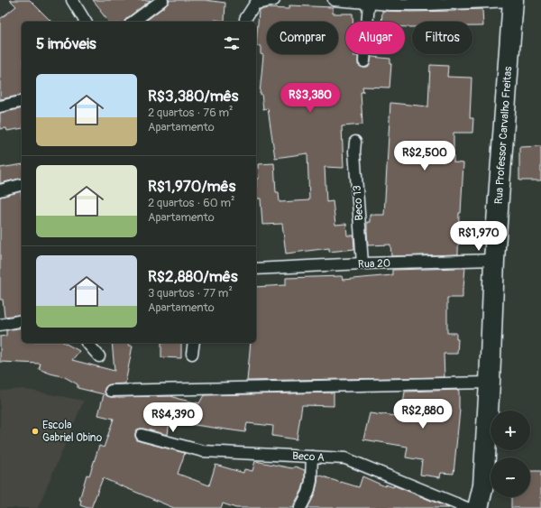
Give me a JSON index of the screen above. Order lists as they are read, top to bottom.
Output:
{
  "streets": {
    "street": ["Rua Professor Carvalho Freitas"],
    "lane": ["Beco 13", "Rua 20", "Beco A"]
  },
  "crossings": [
    ["Rua Professor Carvalho Freitas", "Rua 20"],
    ["Beco 13", "Rua 20"]
  ],
  "places": ["Escola Gabriel Obino"],
  "page": {
    "chip": ["Comprar", "Alugar", "Filtros"],
    "heading": "5 imóveis",
    "list": [
      {
        "name": "R$3,380/mês",
        "note": "2 quartos · 76 m² · Apartamento"
      },
      {
        "name": "R$1,970/mês",
        "note": "2 quartos · 60 m² · Apartamento"
      },
      {
        "name": "R$2,880/mês",
        "note": "3 quartos · 77 m² · Apartamento"
      }
    ],
    "price": [
      "R$3,380",
      "R$2,500",
      "R$1,970",
      "R$2,880",
      "R$4,390"
    ],
    "map_buttons": ["+", "−"]
  }
}
